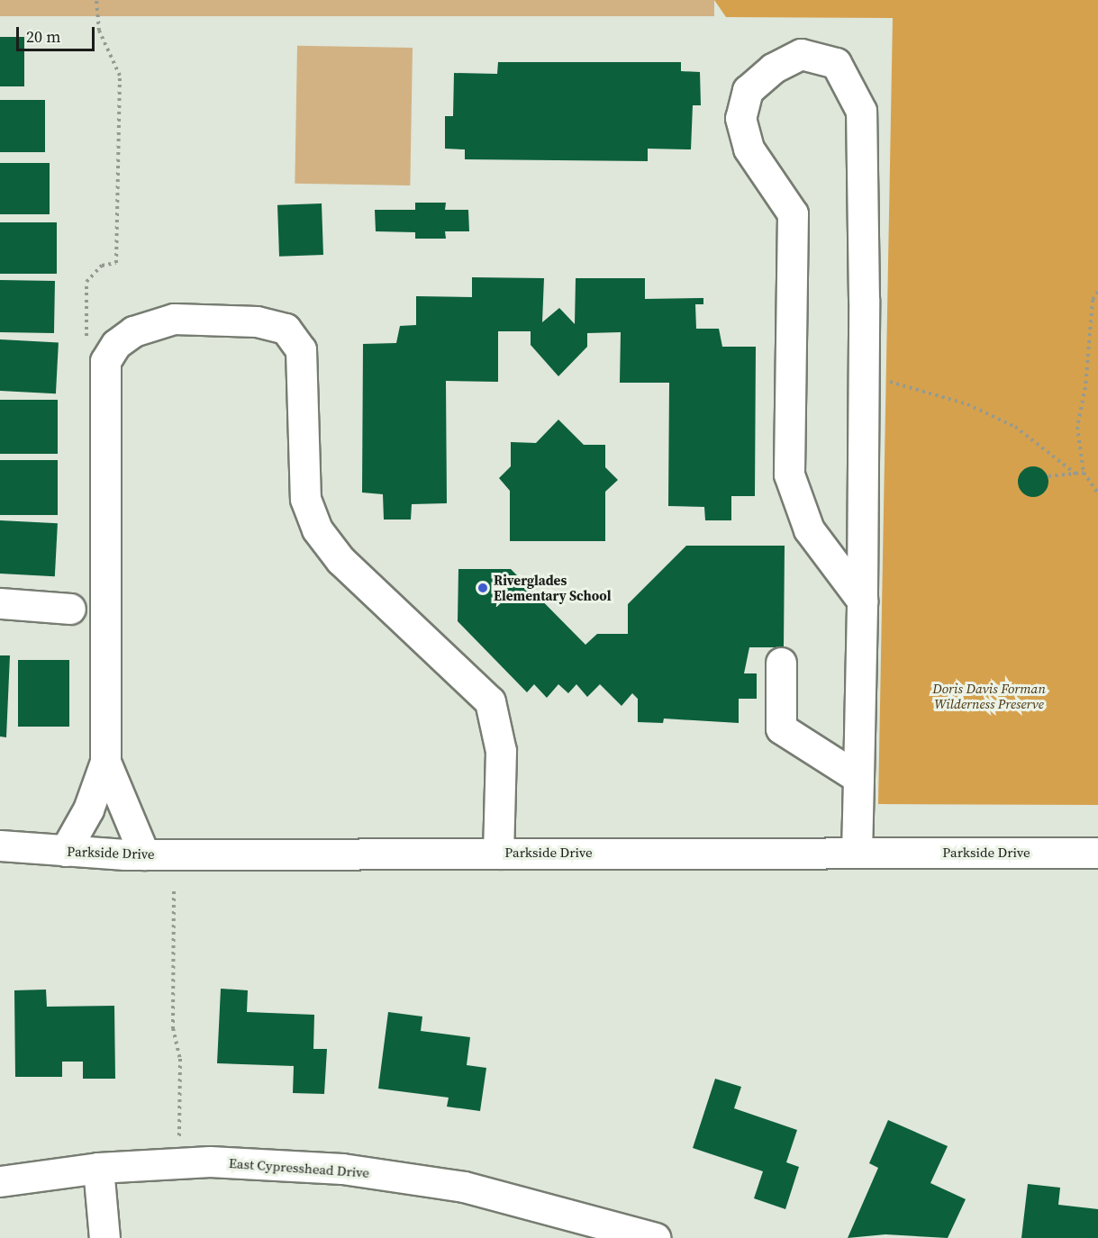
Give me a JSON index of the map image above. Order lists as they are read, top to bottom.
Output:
{
  "streets": {
    "street": ["Parkside Drive", "East Cypresshead Drive"]
  },
  "parks": ["Doris Davis Forman Wilderness Preserve"],
  "places": ["Riverglades Elementary School"],
  "scale_bar": "20 m"
}
